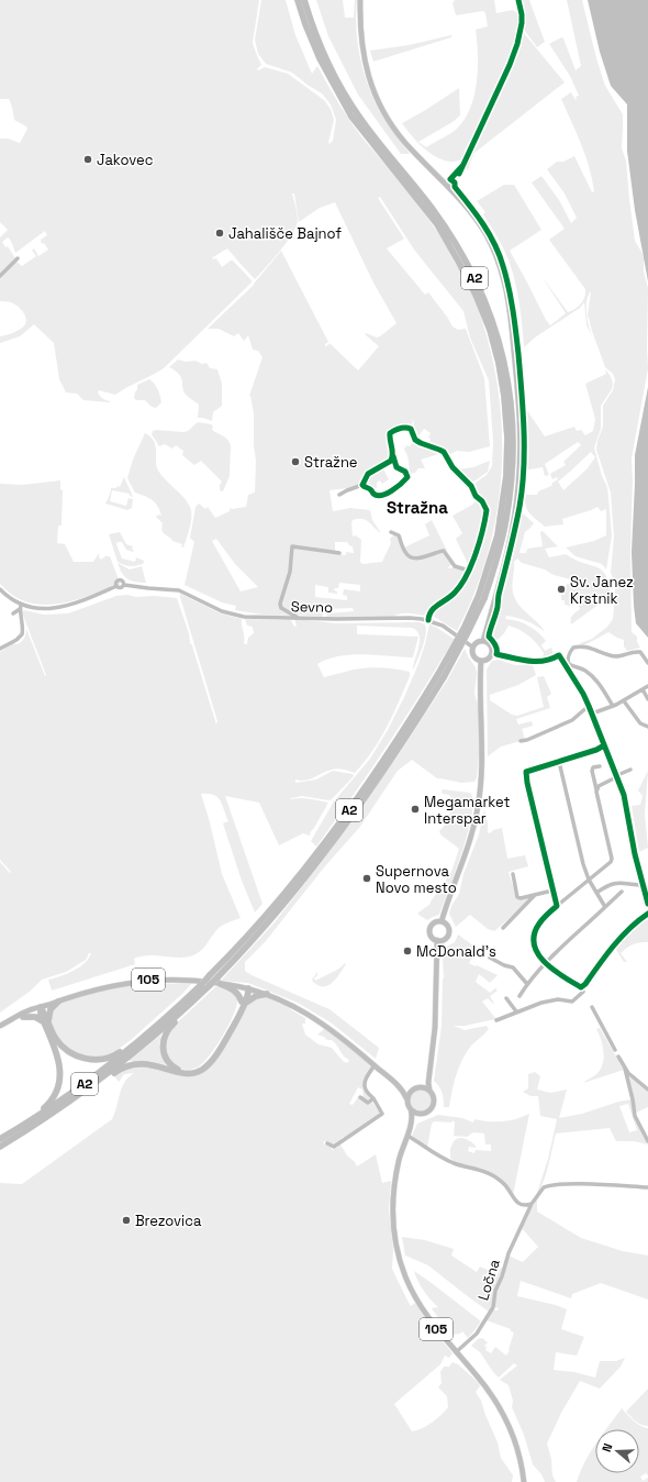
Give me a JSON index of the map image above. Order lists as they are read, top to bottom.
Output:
{
  "streets": {
    "highway": ["A2"],
    "main road": ["105"],
    "street": ["Sevno", "Ločna"]
  },
  "crossings": [
    ["A2", "105"],
    ["105", "Ločna"]
  ],
  "districts": ["Stražna"],
  "places": [
    "Jakovec",
    "Jahališče Bajnof",
    "Stražne",
    "Sv. Janez Krstnik",
    "Megamarket Interspar",
    "Supernova Novo mesto",
    "McDonald's",
    "Brezovica"
  ],
  "north": "left"
}
